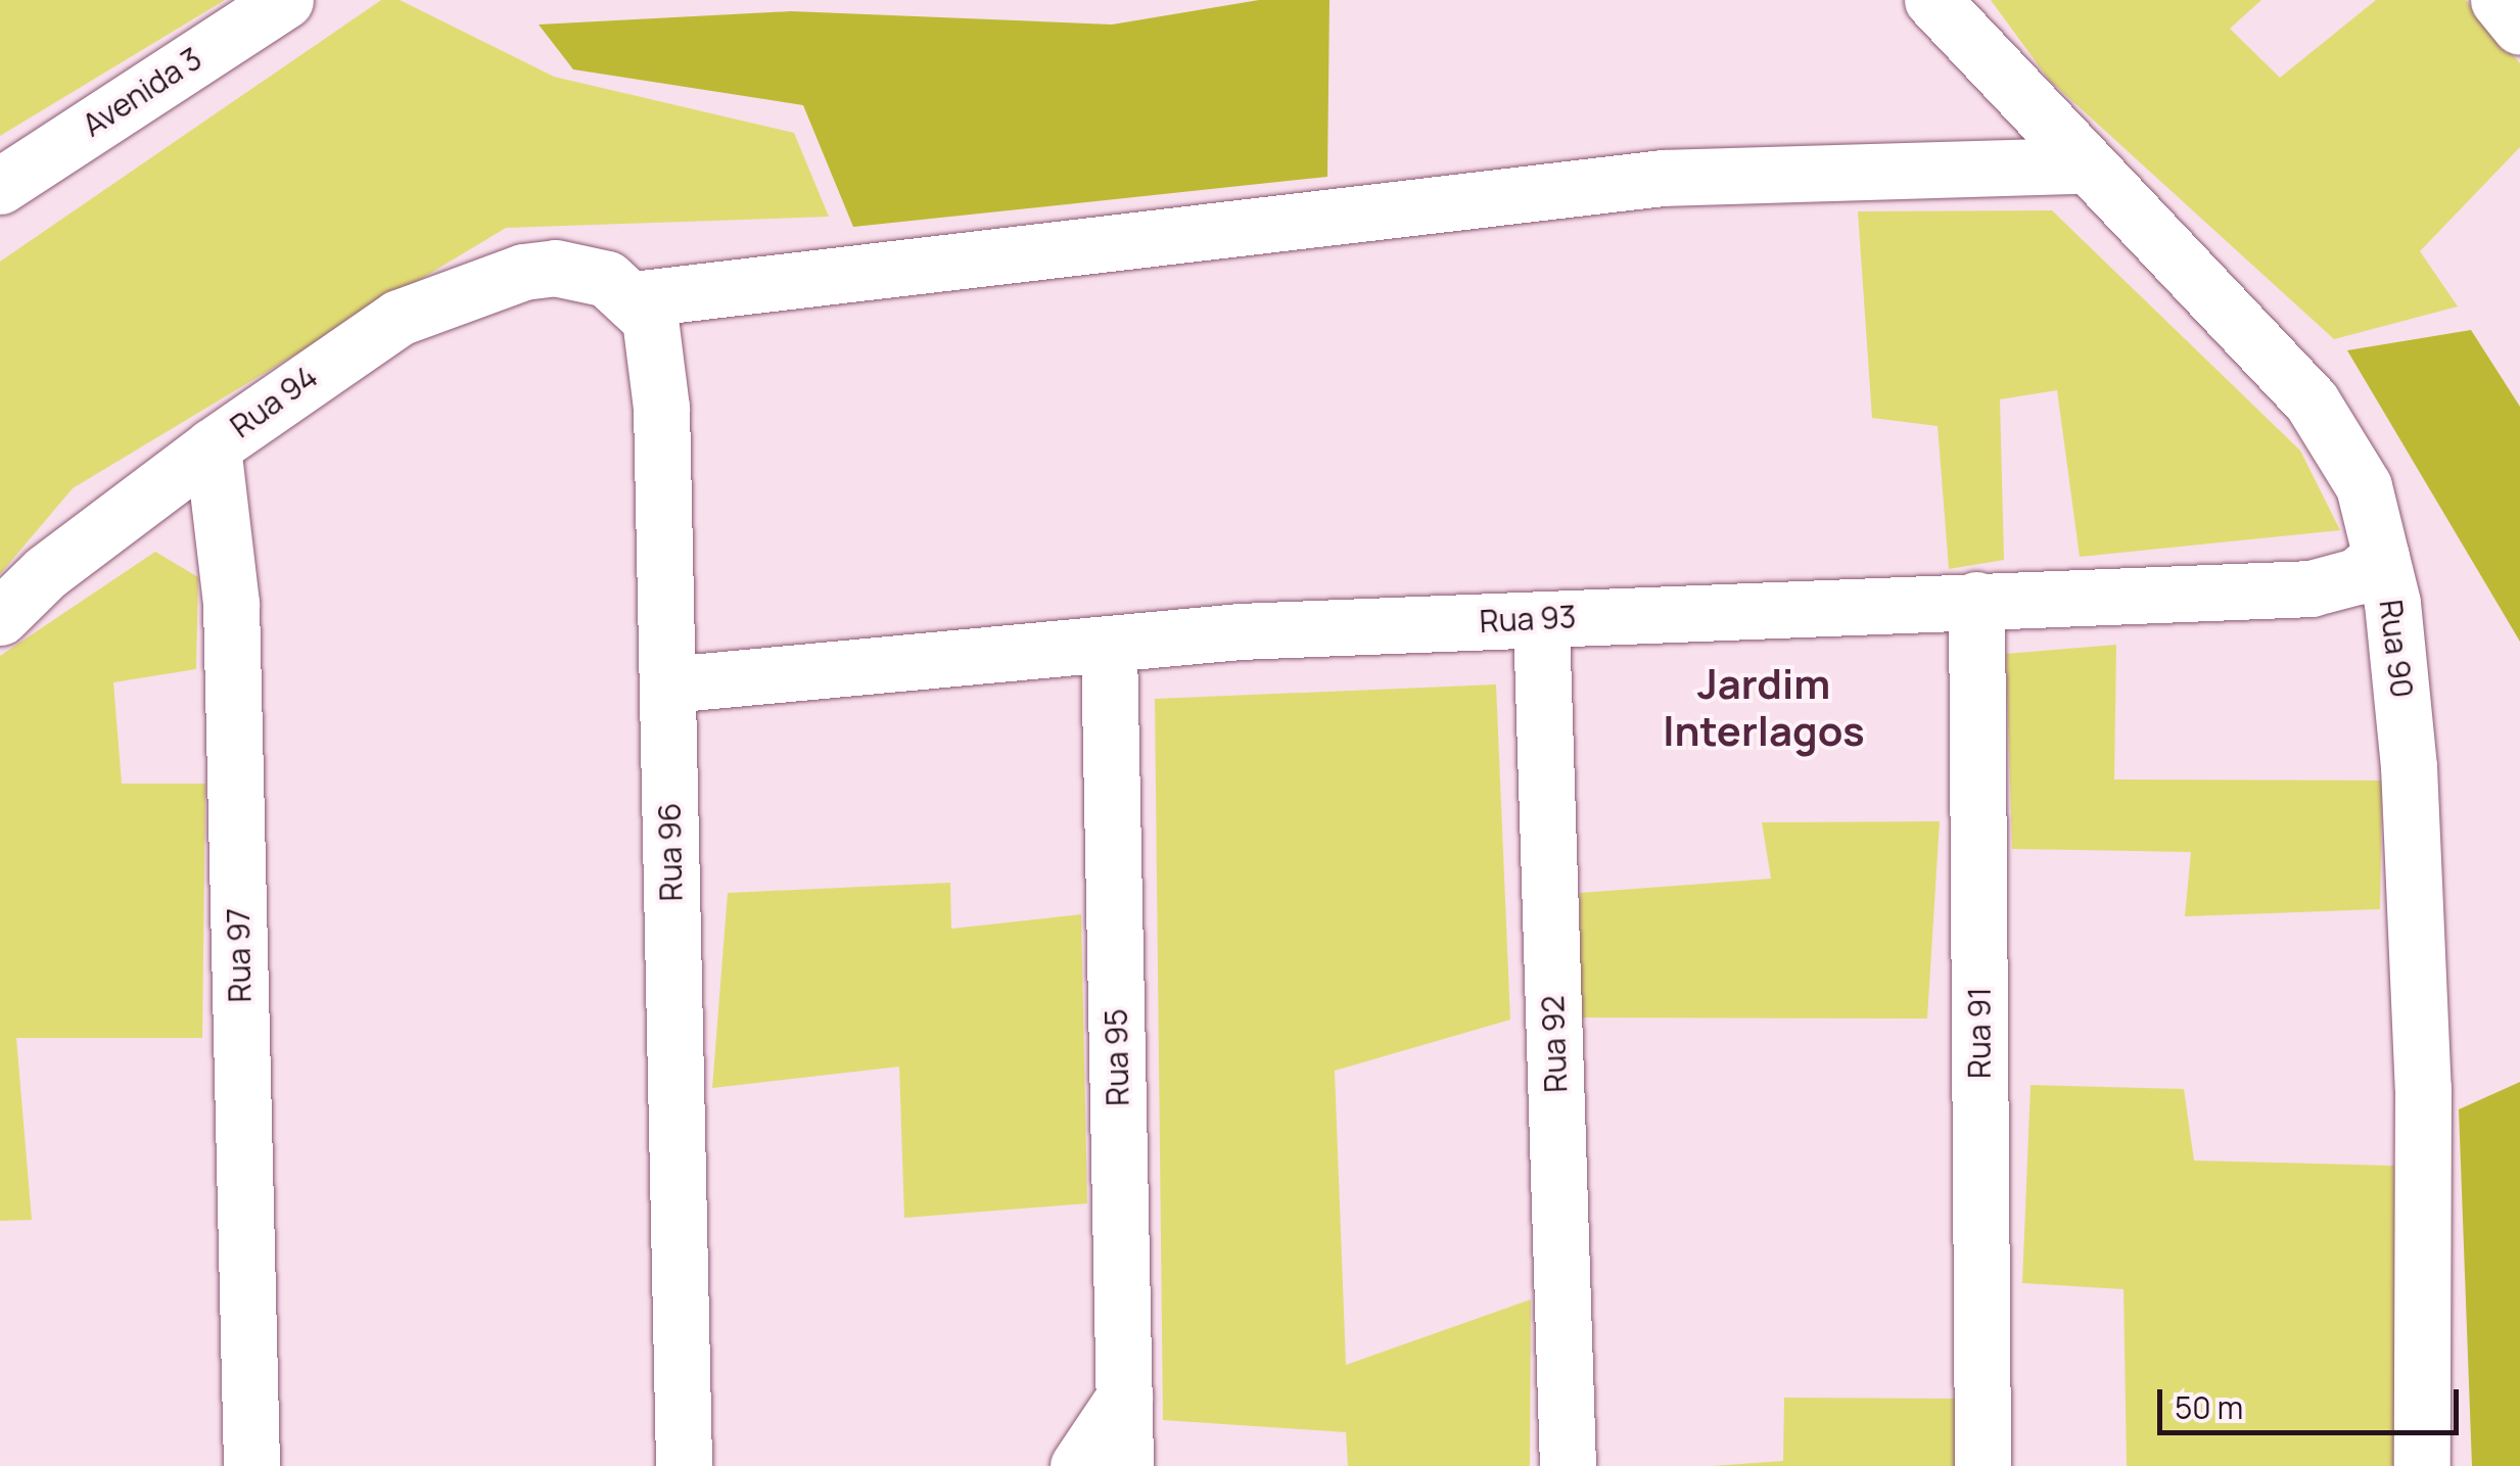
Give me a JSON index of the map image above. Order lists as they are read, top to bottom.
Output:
{
  "streets": {
    "street": [
      "Avenida 3",
      "Rua 94",
      "Rua 93",
      "Rua 90",
      "Rua 96",
      "Rua 97",
      "Rua 91",
      "Rua 92",
      "Rua 95"
    ]
  },
  "crossings": [
    ["Rua 94", "Rua 90"],
    ["Rua 94", "Rua 96"],
    ["Rua 94", "Rua 97"],
    ["Rua 93", "Rua 90"],
    ["Rua 93", "Rua 96"],
    ["Rua 93", "Rua 91"],
    ["Rua 93", "Rua 92"],
    ["Rua 93", "Rua 95"]
  ],
  "districts": ["Jardim Interlagos"],
  "scale_bar": "50 m"
}
